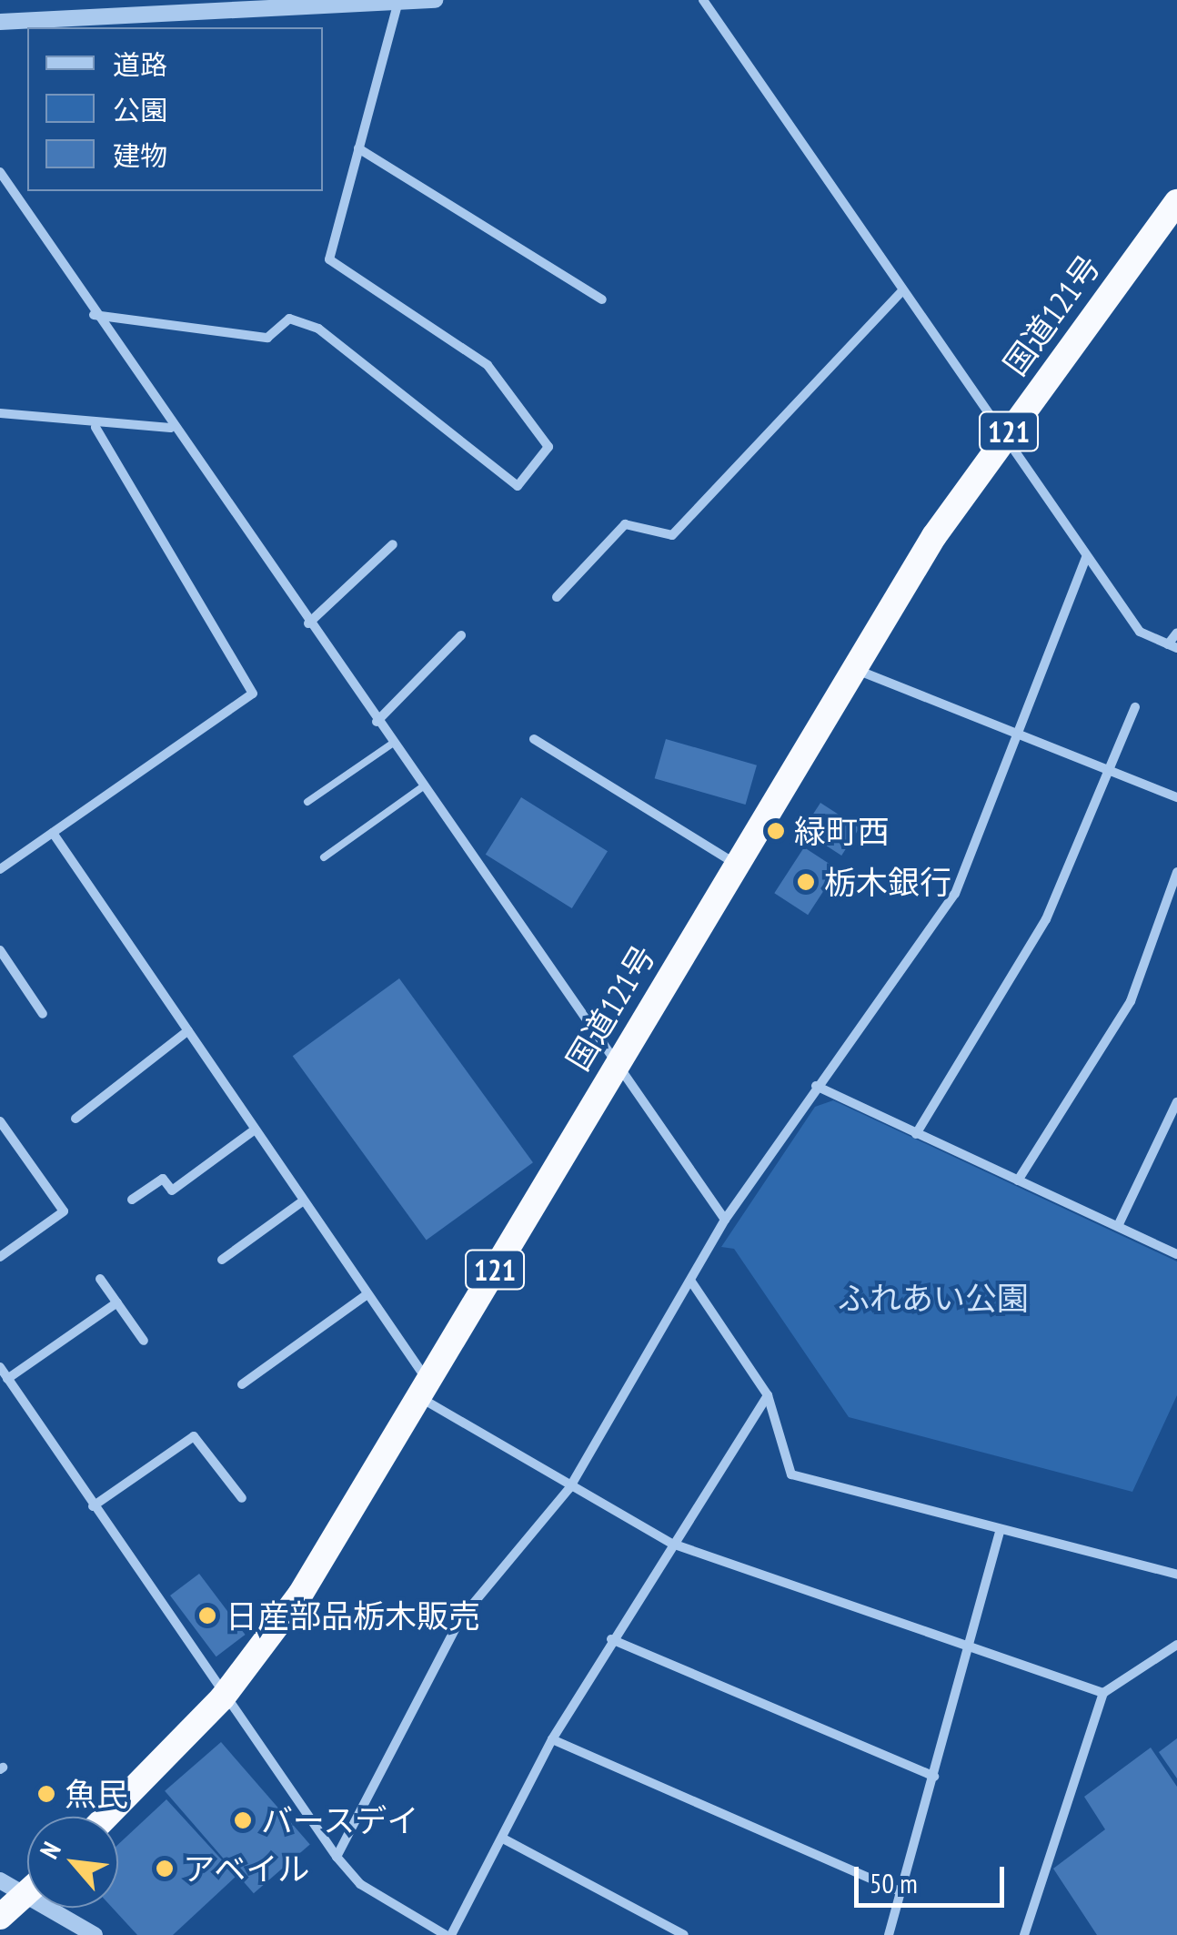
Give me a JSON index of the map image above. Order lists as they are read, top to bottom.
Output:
{
  "streets": {
    "highway": ["国道121号", "121"]
  },
  "parks": ["ふれあい公園"],
  "places": [
    "緑町西",
    "栃木銀行",
    "日産部品栃木販売",
    "魚民",
    "バースデイ",
    "アベイル"
  ],
  "legend": ["道路", "公園", "建物"],
  "scale_bar": "50 m",
  "north": "top left"
}
